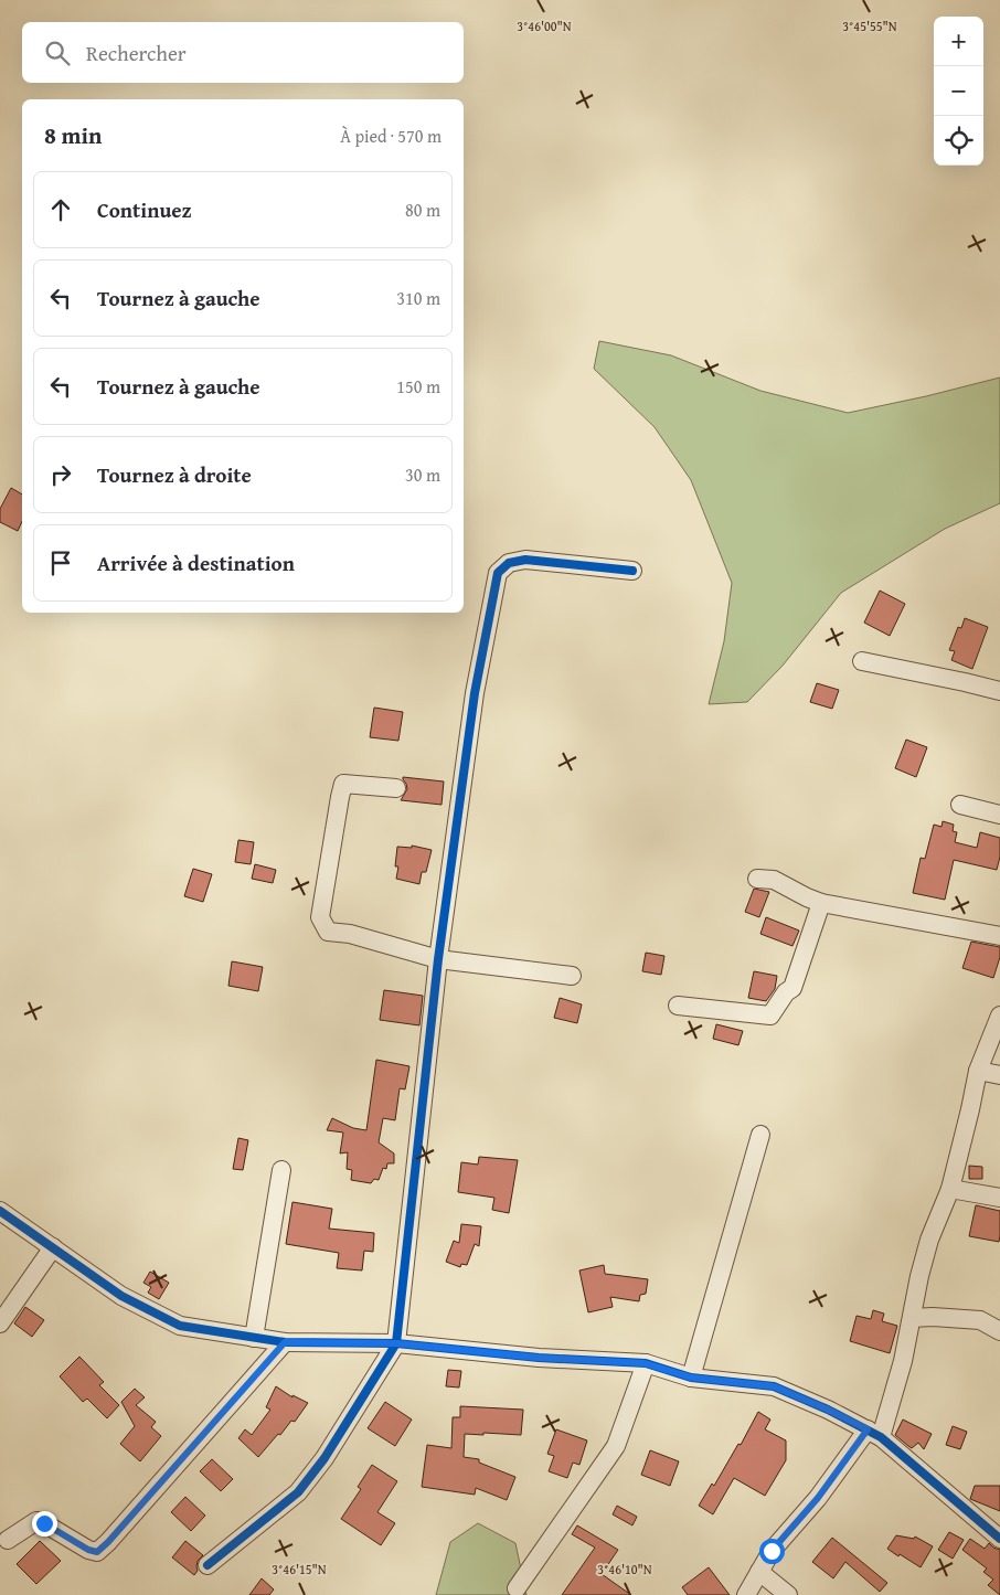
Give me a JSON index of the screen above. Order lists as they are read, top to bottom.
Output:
{
  "page": {
    "map_buttons": ["+", "−"],
    "search": "Rechercher",
    "heading": ["8 min", "À pied · 570 m"],
    "list": [
      ["Continuez", "80 m"],
      ["Tournez à gauche", "310 m"],
      ["Tournez à gauche", "150 m"],
      ["Tournez à droite", "30 m"],
      "Arrivée à destination"
    ]
  },
  "coordinates": [
    "3°46'00\"N",
    "3°45'55\"N",
    "3°46'15\"N",
    "3°46'10\"N"
  ]
}
